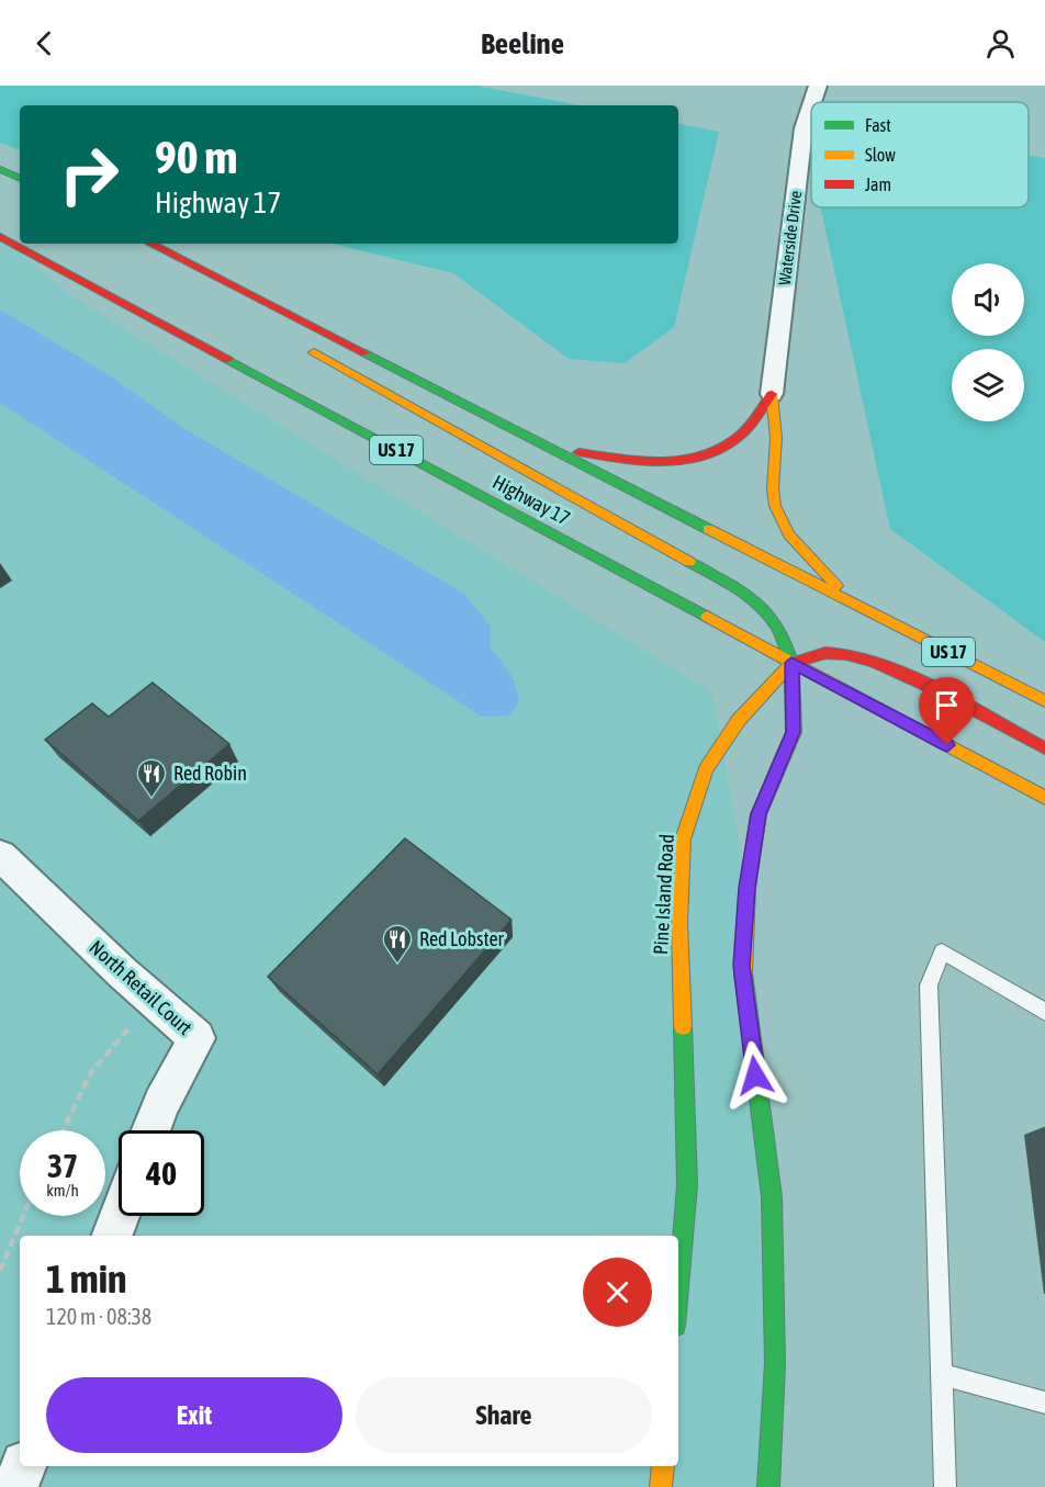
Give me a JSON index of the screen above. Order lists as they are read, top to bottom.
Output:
{
  "streets": {
    "main road": ["US 17", "Highway 17", "Pine Island Road"],
    "street": ["Waterside Drive", "North Retail Court"]
  },
  "crossings": [
    ["Highway 17", "Pine Island Road"]
  ],
  "places": {
    "restaurant": ["Red Robin", "Red Lobster"]
  },
  "legend": ["Fast", "Slow", "Jam"],
  "page": {
    "header": "Beeline",
    "turn": ["90 m", "Highway 17"],
    "speed": "37 km/h",
    "limit": "40",
    "heading": ["1 min", "120 m · 08:38"],
    "buttons": ["Exit", "Share"]
  }
}
